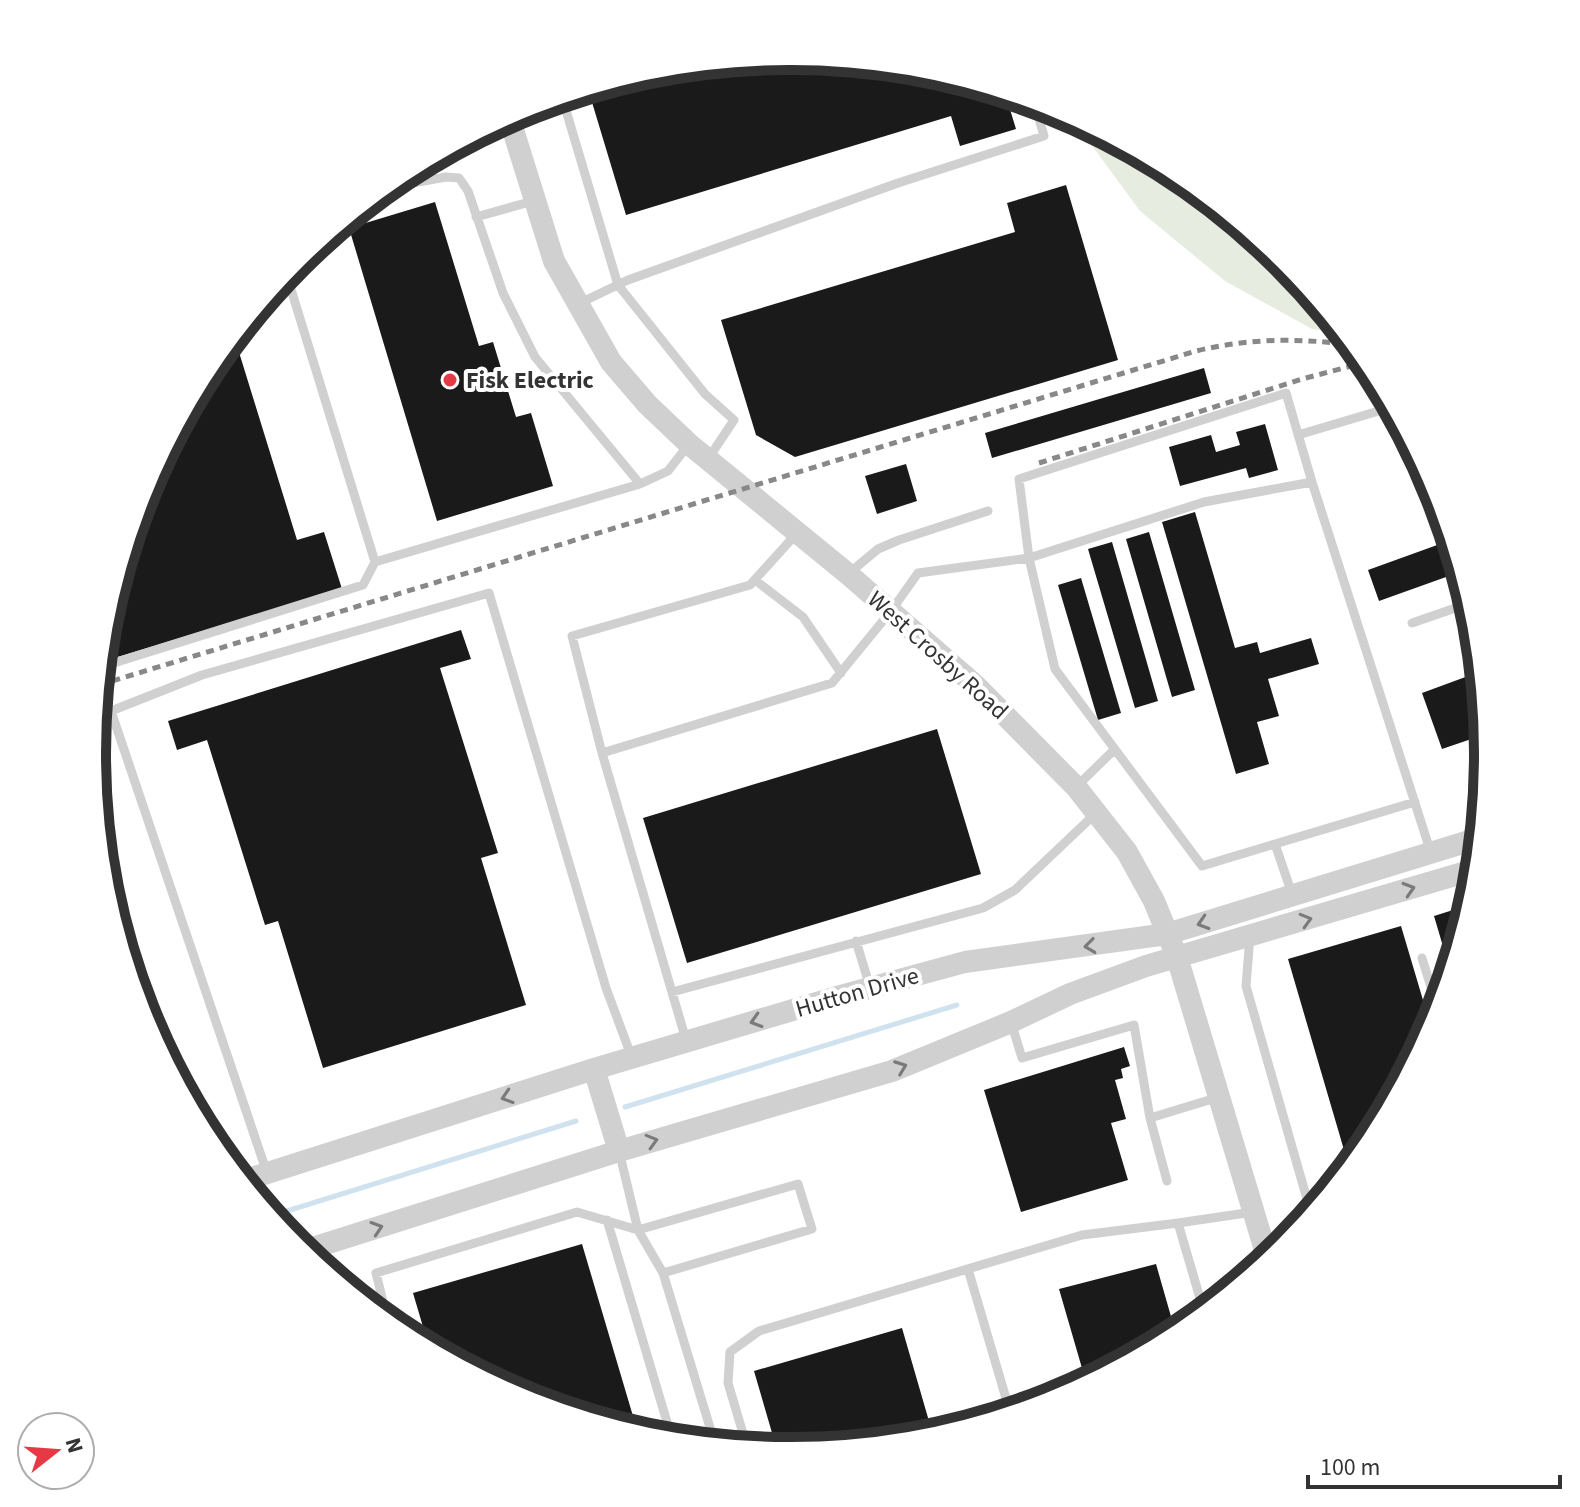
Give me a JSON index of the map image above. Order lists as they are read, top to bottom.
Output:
{
  "streets": {
    "street": ["West Crosby Road", "Hutton Drive"]
  },
  "crossings": [
    ["West Crosby Road", "Hutton Drive"]
  ],
  "places": ["Fisk Electric"],
  "scale_bar": "100 m",
  "north": "right"
}
